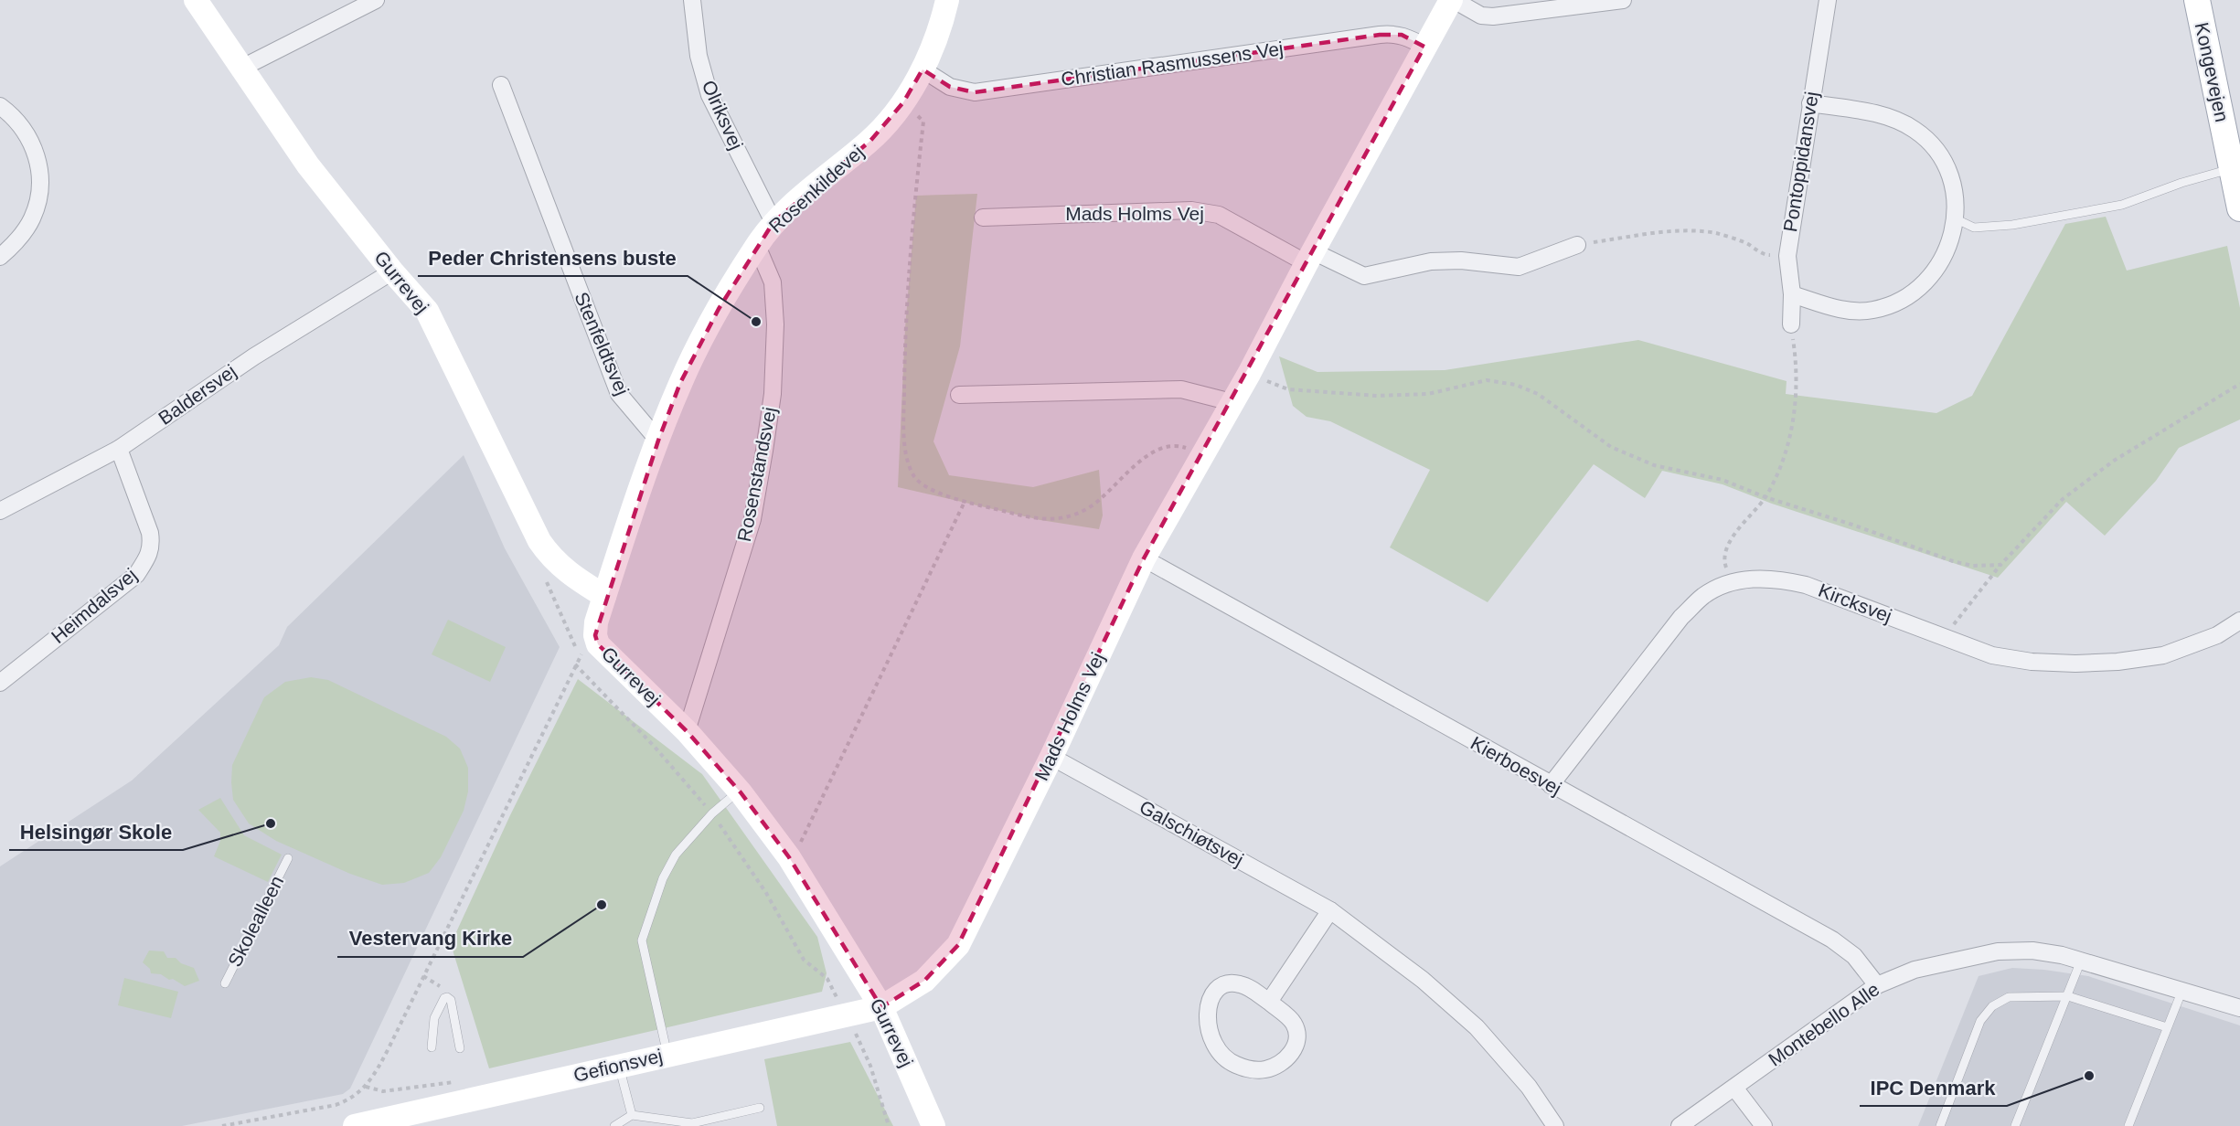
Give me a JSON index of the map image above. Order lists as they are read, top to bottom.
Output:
{
  "streets": {
    "main road": ["Kongevejen"],
    "street": [
      "Christian Rasmussens Vej",
      "Olriksvej",
      "Pontoppidansvej",
      "Rosenkildevej",
      "Mads Holms Vej",
      "Gurrevej",
      "Stenfeldtsvej",
      "Baldersvej",
      "Rosenstandsvej",
      "Kircksvej",
      "Heimdalsvej",
      "Kierboesvej",
      "Galschiøtsvej",
      "Montebello Alle",
      "Gefionsvej"
    ],
    "lane": ["Skolealleen"]
  },
  "crossings": [
    ["Christian Rasmussens Vej", "Rosenkildevej"],
    ["Christian Rasmussens Vej", "Mads Holms Vej"],
    ["Olriksvej", "Rosenkildevej"],
    ["Rosenkildevej", "Gurrevej"],
    ["Rosenkildevej", "Stenfeldtsvej"],
    ["Rosenkildevej", "Rosenstandsvej"],
    ["Mads Holms Vej", "Gurrevej"],
    ["Mads Holms Vej", "Kierboesvej"],
    ["Mads Holms Vej", "Galschiøtsvej"],
    ["Mads Holms Vej", "Gefionsvej"],
    ["Gurrevej", "Baldersvej"],
    ["Gurrevej", "Rosenstandsvej"],
    ["Gurrevej", "Gefionsvej"],
    ["Baldersvej", "Heimdalsvej"],
    ["Kircksvej", "Kierboesvej"],
    ["Kierboesvej", "Montebello Alle"]
  ],
  "places": [
    "Peder Christensens buste",
    "Helsingør Skole",
    "Vestervang Kirke",
    "IPC Denmark"
  ]
}
